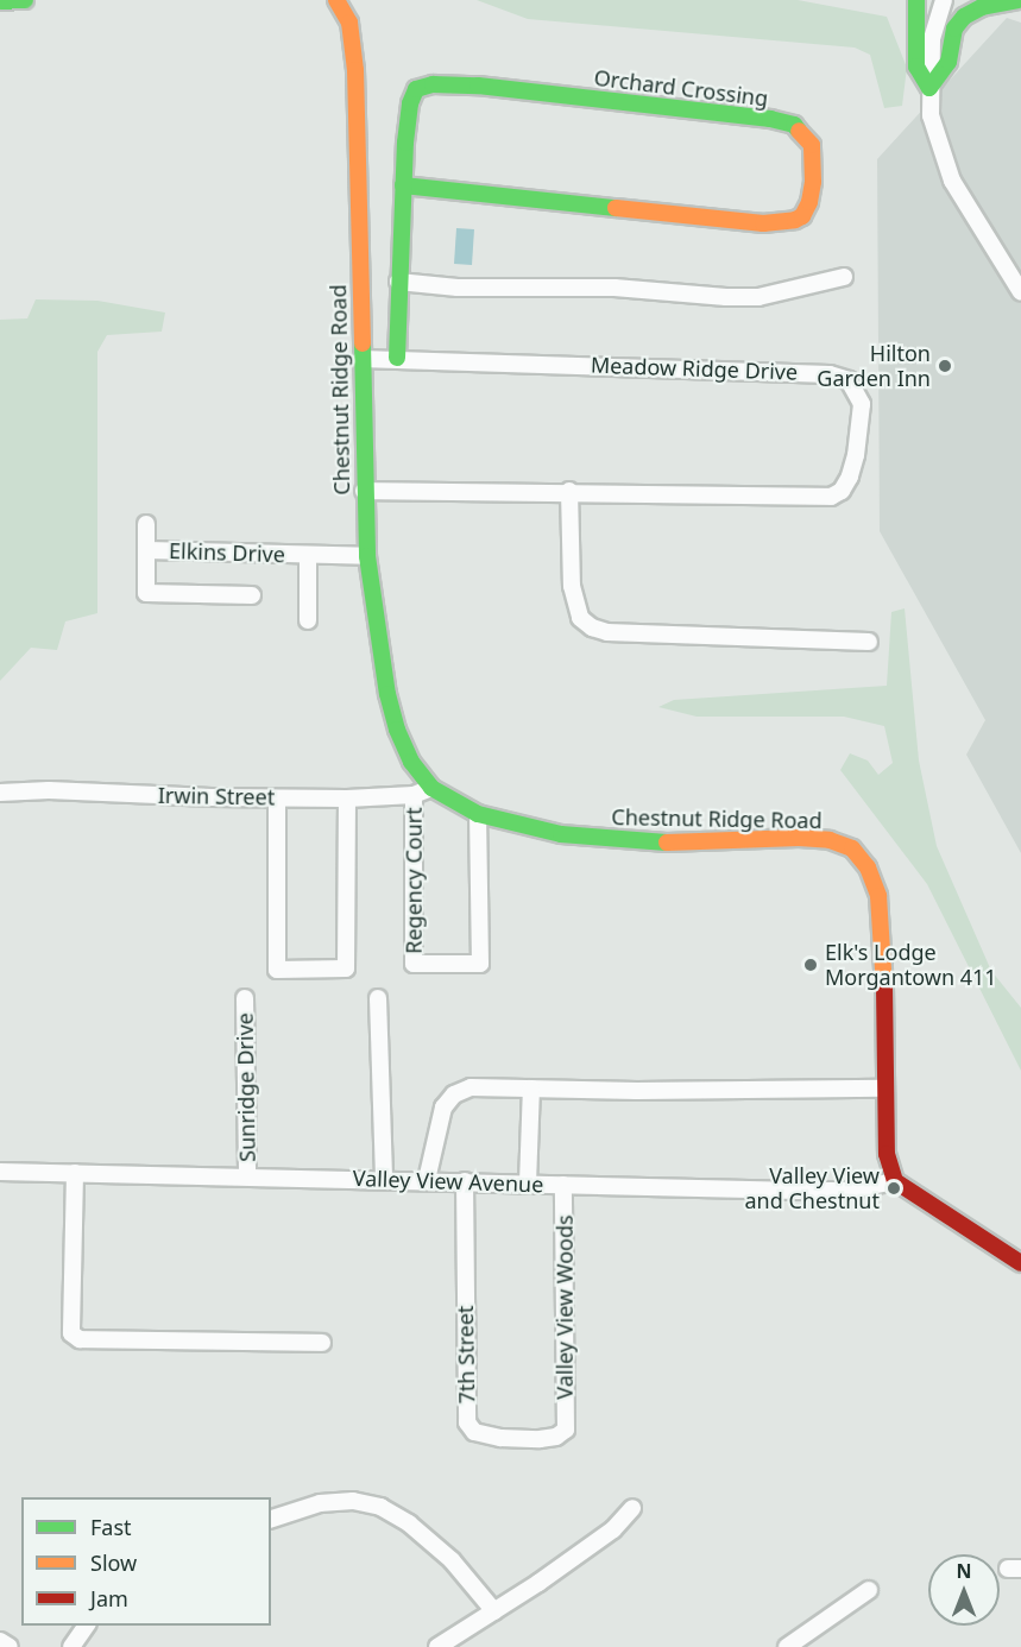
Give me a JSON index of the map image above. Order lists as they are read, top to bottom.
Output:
{
  "streets": {
    "street": [
      "Orchard Crossing",
      "Meadow Ridge Drive",
      "Chestnut Ridge Road",
      "Elkins Drive",
      "Irwin Street",
      "Regency Court",
      "Sunridge Drive",
      "Valley View Avenue",
      "Valley View Woods",
      "7th Street"
    ]
  },
  "crossings": [
    ["Orchard Crossing", "Meadow Ridge Drive"],
    ["Meadow Ridge Drive", "Chestnut Ridge Road"],
    ["Chestnut Ridge Road", "Elkins Drive"],
    ["Chestnut Ridge Road", "Irwin Street"],
    ["Chestnut Ridge Road", "Regency Court"],
    ["Chestnut Ridge Road", "Valley View Avenue"],
    ["Irwin Street", "Regency Court"],
    ["Sunridge Drive", "Valley View Avenue"],
    ["Valley View Avenue", "Valley View Woods"],
    ["Valley View Avenue", "7th Street"],
    ["Valley View Woods", "7th Street"]
  ],
  "places": ["Hilton Garden Inn", "Elk's Lodge Morgantown 411", "Valley View and Chestnut"],
  "legend": ["Fast", "Slow", "Jam"],
  "north": "top"
}
